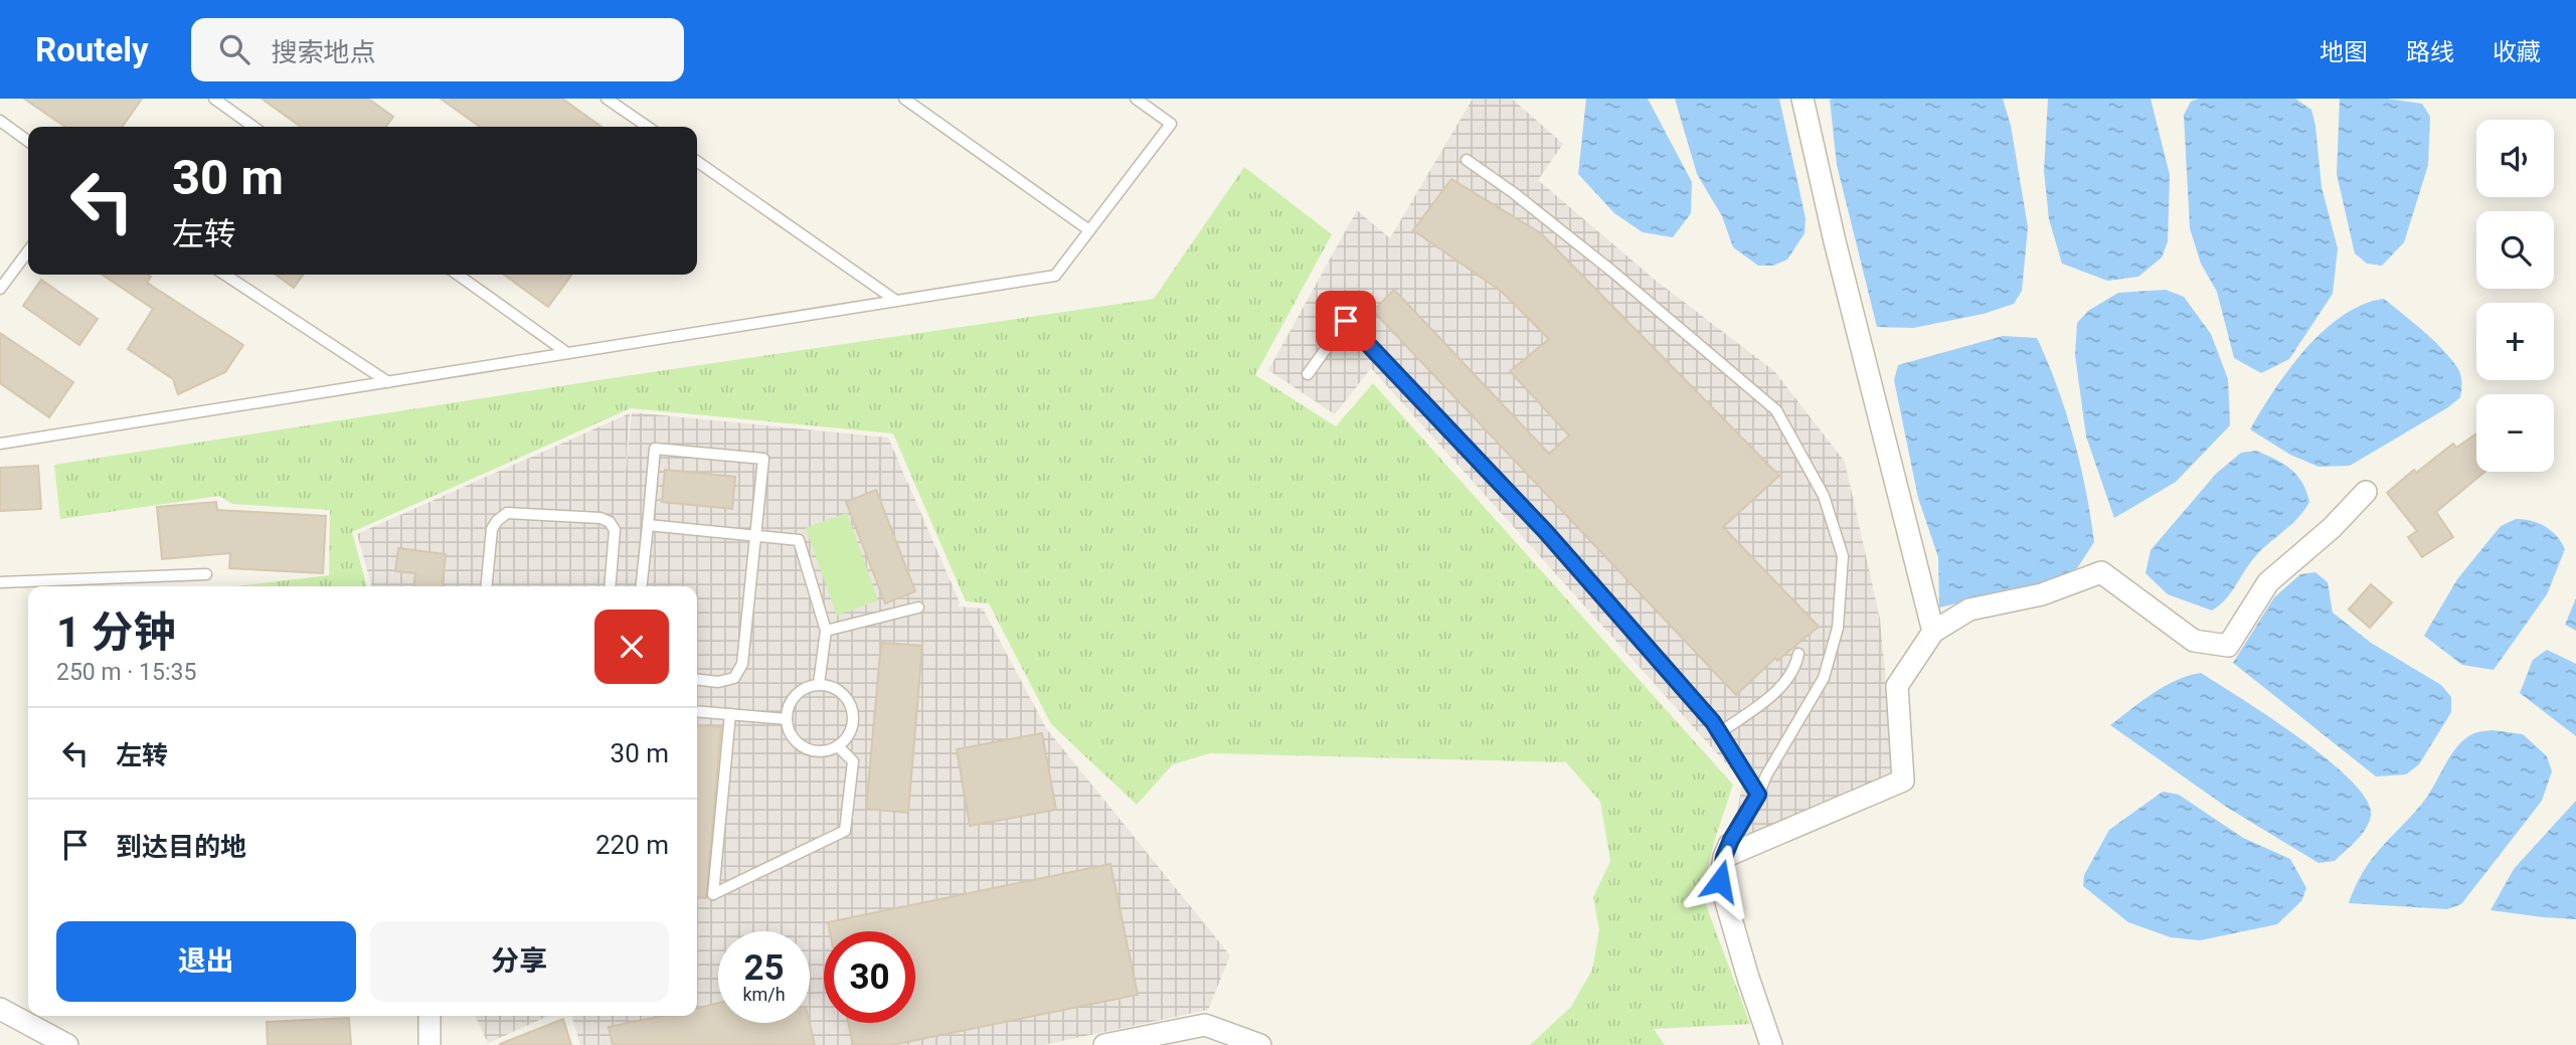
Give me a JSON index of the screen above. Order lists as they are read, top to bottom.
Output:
{
  "page": {
    "header": "Routely",
    "search": "搜索地点",
    "nav": ["地图", "路线", "收藏"],
    "map_buttons": ["+", "−"],
    "turn": ["30 m", "左转"],
    "heading": ["1 分钟", "250 m · 15:35"],
    "list": [
      {
        "name": "左转",
        "value": "30 m"
      },
      {
        "name": "到达目的地",
        "value": "220 m"
      }
    ],
    "buttons": ["退出", "分享"],
    "speed": "25 km/h",
    "limit": "30"
  }
}
